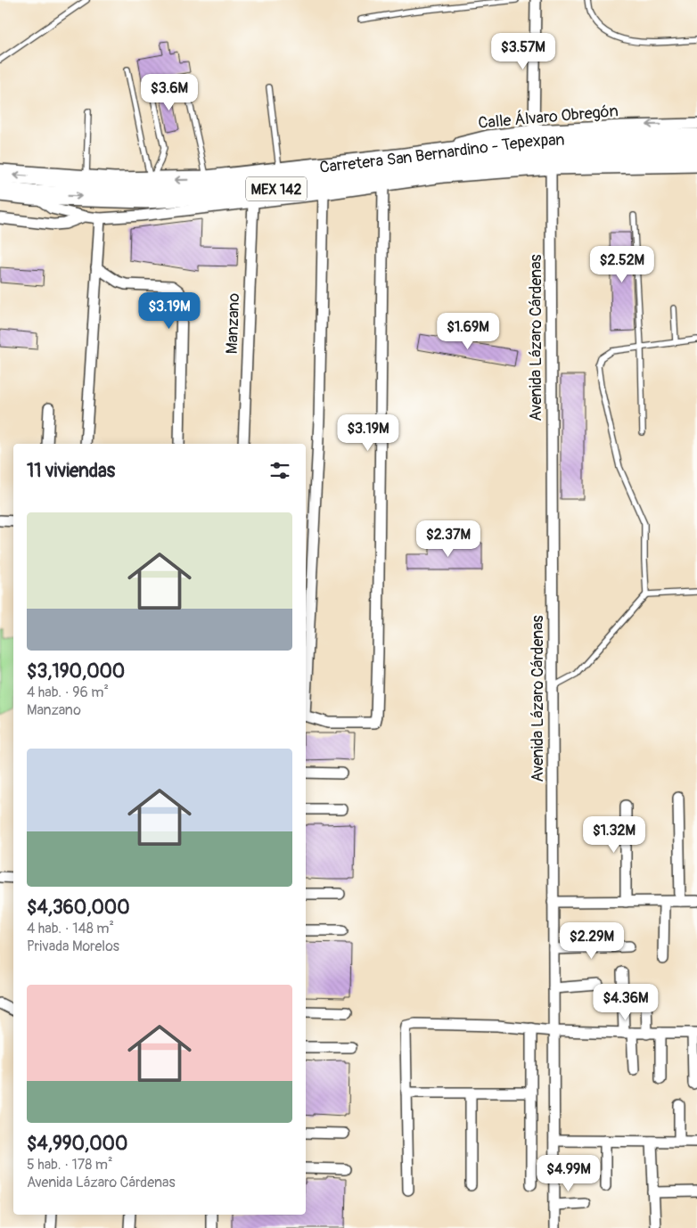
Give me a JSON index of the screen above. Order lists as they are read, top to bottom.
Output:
{
  "streets": {
    "highway": ["Carretera San Bernardino - Tepexpan", "MEX 142"],
    "street": ["Calle Álvaro Obregón", "Manzano", "Avenida Lázaro Cárdenas"]
  },
  "crossings": [
    ["Calle Álvaro Obregón", "Carretera San Bernardino - Tepexpan"]
  ],
  "page": {
    "price": [
      "$3.57M",
      "$3.6M",
      "$2.52M",
      "$3.19M",
      "$1.69M",
      "$3.19M",
      "$2.37M",
      "$1.32M",
      "$2.29M",
      "$4.36M",
      "$4.99M"
    ],
    "heading": "11 viviendas",
    "list": [
      {
        "name": "$3,190,000",
        "note": "4 hab. · 96 m² · Manzano"
      },
      {
        "name": "$4,360,000",
        "note": "4 hab. · 148 m² · Privada Morelos"
      },
      {
        "name": "$4,990,000",
        "note": "5 hab. · 178 m² · Avenida Lázaro Cárdenas"
      }
    ]
  }
}
